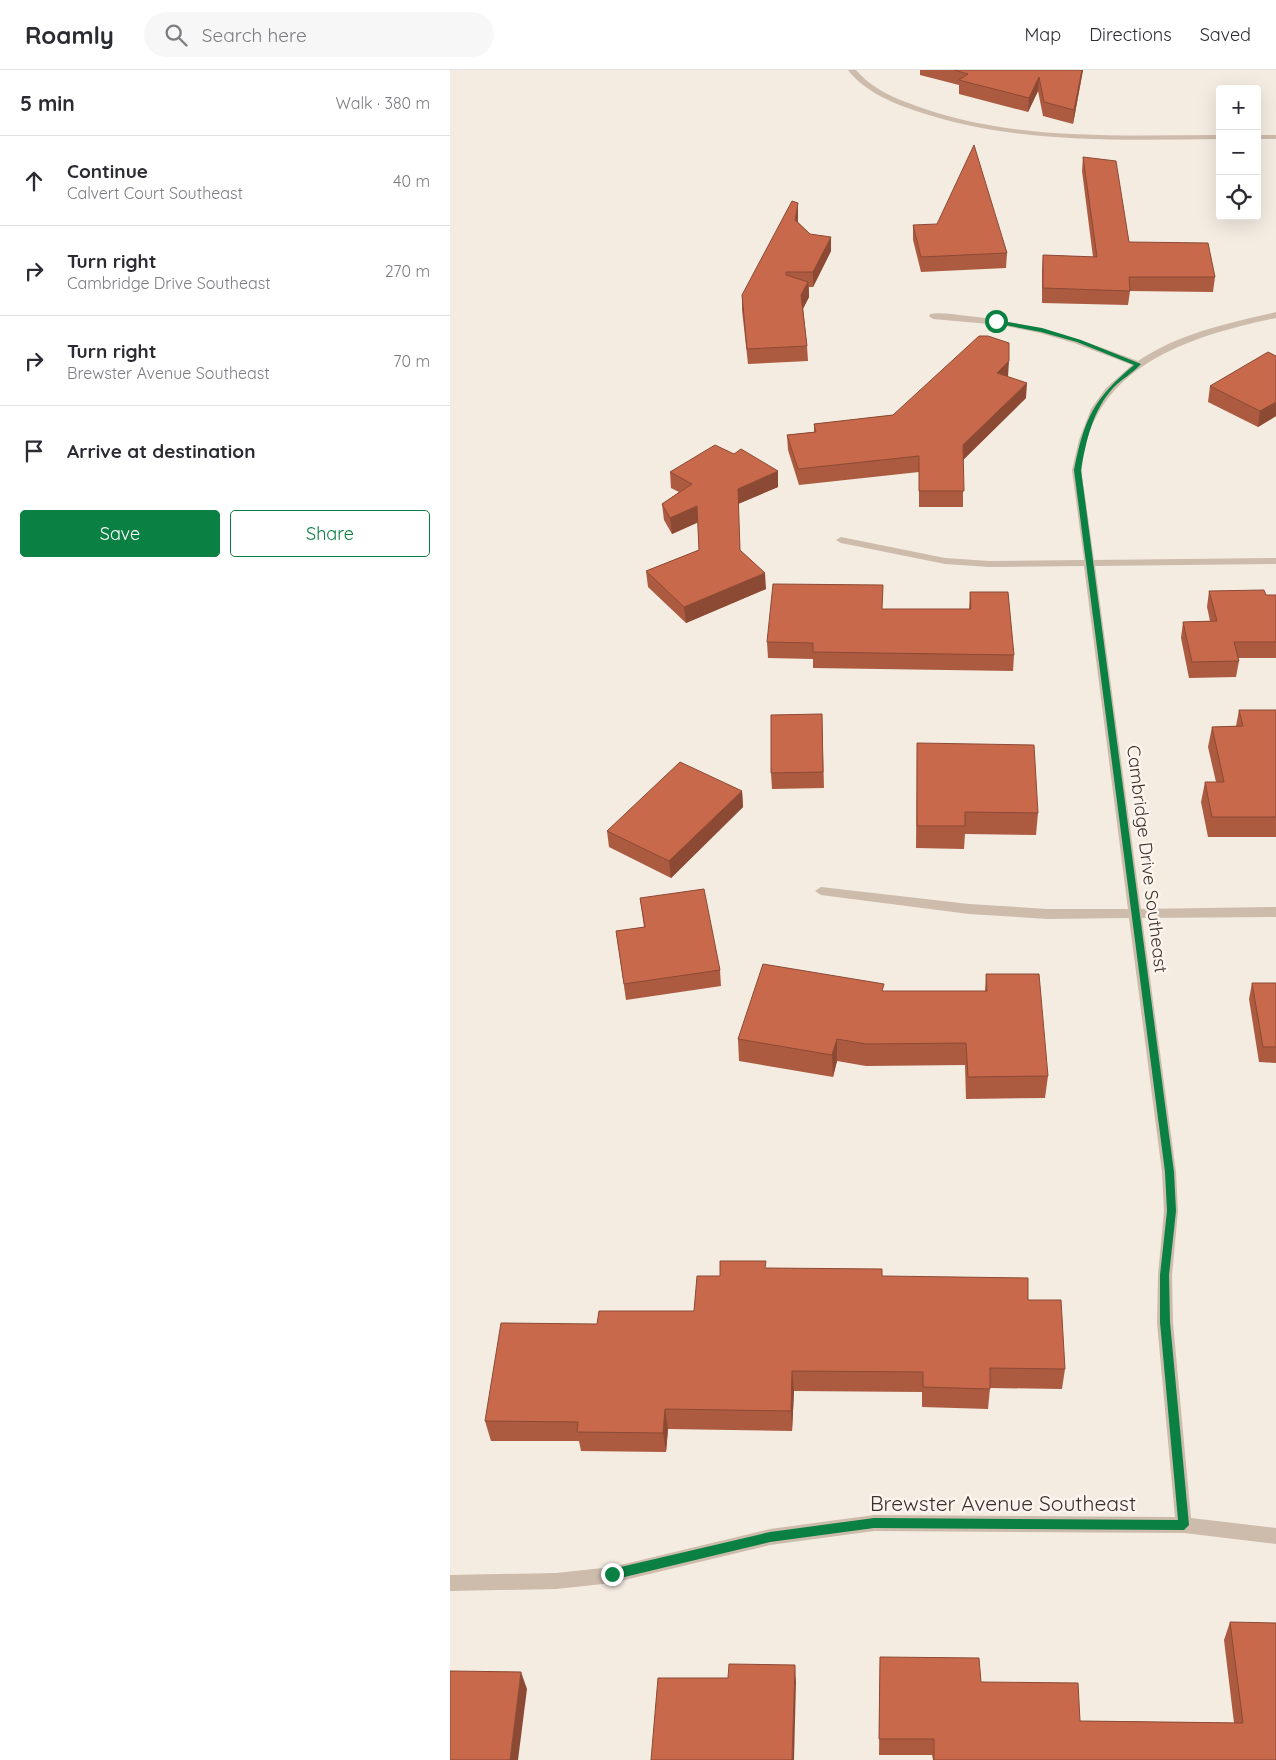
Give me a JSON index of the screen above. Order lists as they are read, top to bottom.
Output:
{
  "streets": {
    "street": ["Cambridge Drive Southeast", "Brewster Avenue Southeast"]
  },
  "crossings": [
    ["Cambridge Drive Southeast", "Brewster Avenue Southeast"]
  ],
  "page": {
    "header": "Roamly",
    "search": "Search here",
    "nav": ["Map", "Directions", "Saved"],
    "heading": ["5 min", "Walk · 380 m"],
    "map_buttons": ["+", "−"],
    "list": [
      ["Continue", "Calvert Court Southeast", "40 m"],
      ["Turn right", "Cambridge Drive Southeast", "270 m"],
      ["Turn right", "Brewster Avenue Southeast", "70 m"],
      "Arrive at destination"
    ],
    "buttons": ["Save", "Share"]
  }
}
